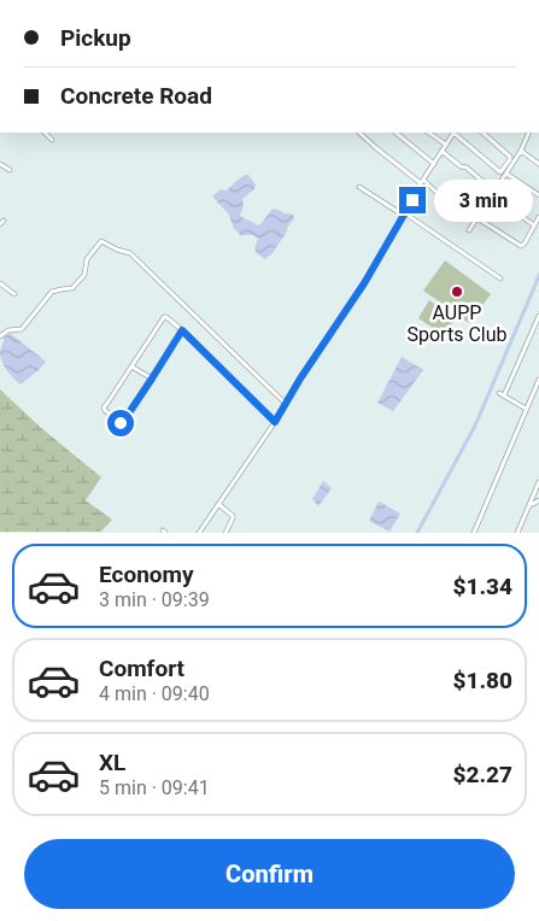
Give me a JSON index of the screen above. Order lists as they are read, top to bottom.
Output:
{
  "places": ["AUPP Sports Club"],
  "page": {
    "banner": ["Pickup", "Concrete Road"],
    "bubble": "3 min",
    "list": [
      {
        "name": "Economy",
        "note": "3 min · 09:39",
        "value": "$1.34"
      },
      {
        "name": "Comfort",
        "note": "4 min · 09:40",
        "value": "$1.80"
      },
      {
        "name": "XL",
        "note": "5 min · 09:41",
        "value": "$2.27"
      }
    ],
    "buttons": "Confirm"
  }
}
